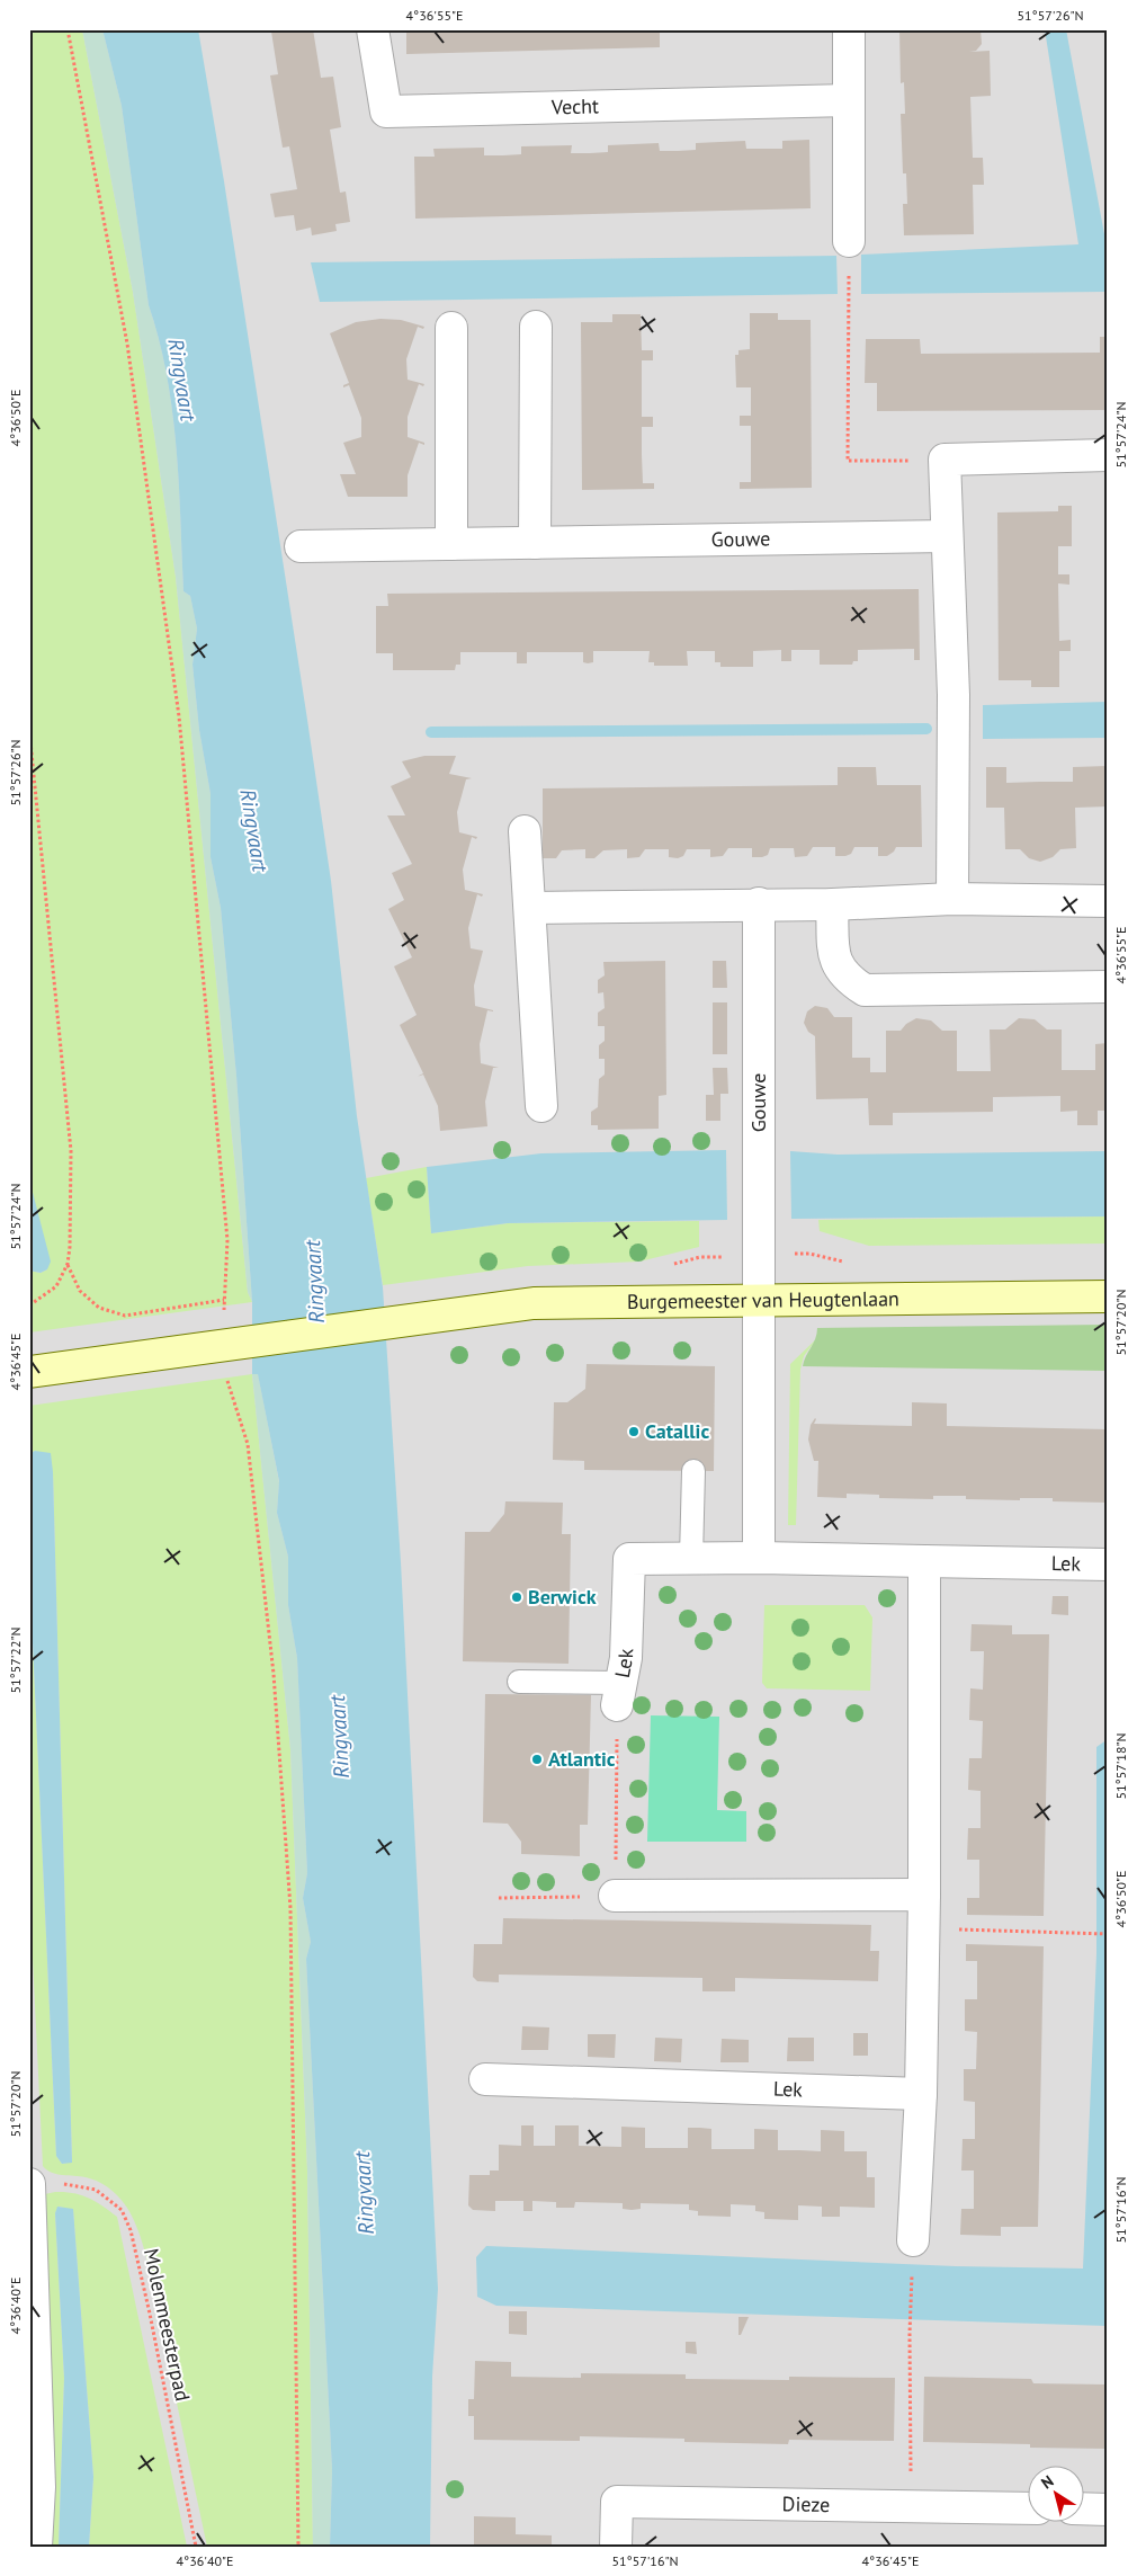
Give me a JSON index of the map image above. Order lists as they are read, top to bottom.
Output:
{
  "streets": {
    "street": [
      "Vecht",
      "Gouwe",
      "Burgemeester van Heugtenlaan",
      "Lek",
      "Dieze"
    ],
    "path": ["Molenmeesterpad"]
  },
  "crossings": [
    ["Gouwe", "Burgemeester van Heugtenlaan"]
  ],
  "water": ["Ringvaart"],
  "places": ["Catallic", "Berwick", "Atlantic"],
  "north": "top left",
  "coordinates": [
    "4°36'55\"E",
    "51°57'26\"N",
    "4°36'50\"E",
    "51°57'24\"N",
    "51°57'20\"N",
    "4°36'45\"E",
    "51°57'22\"N",
    "51°57'18\"N",
    "51°57'16\"N",
    "4°36'40\"E"
  ]
}
